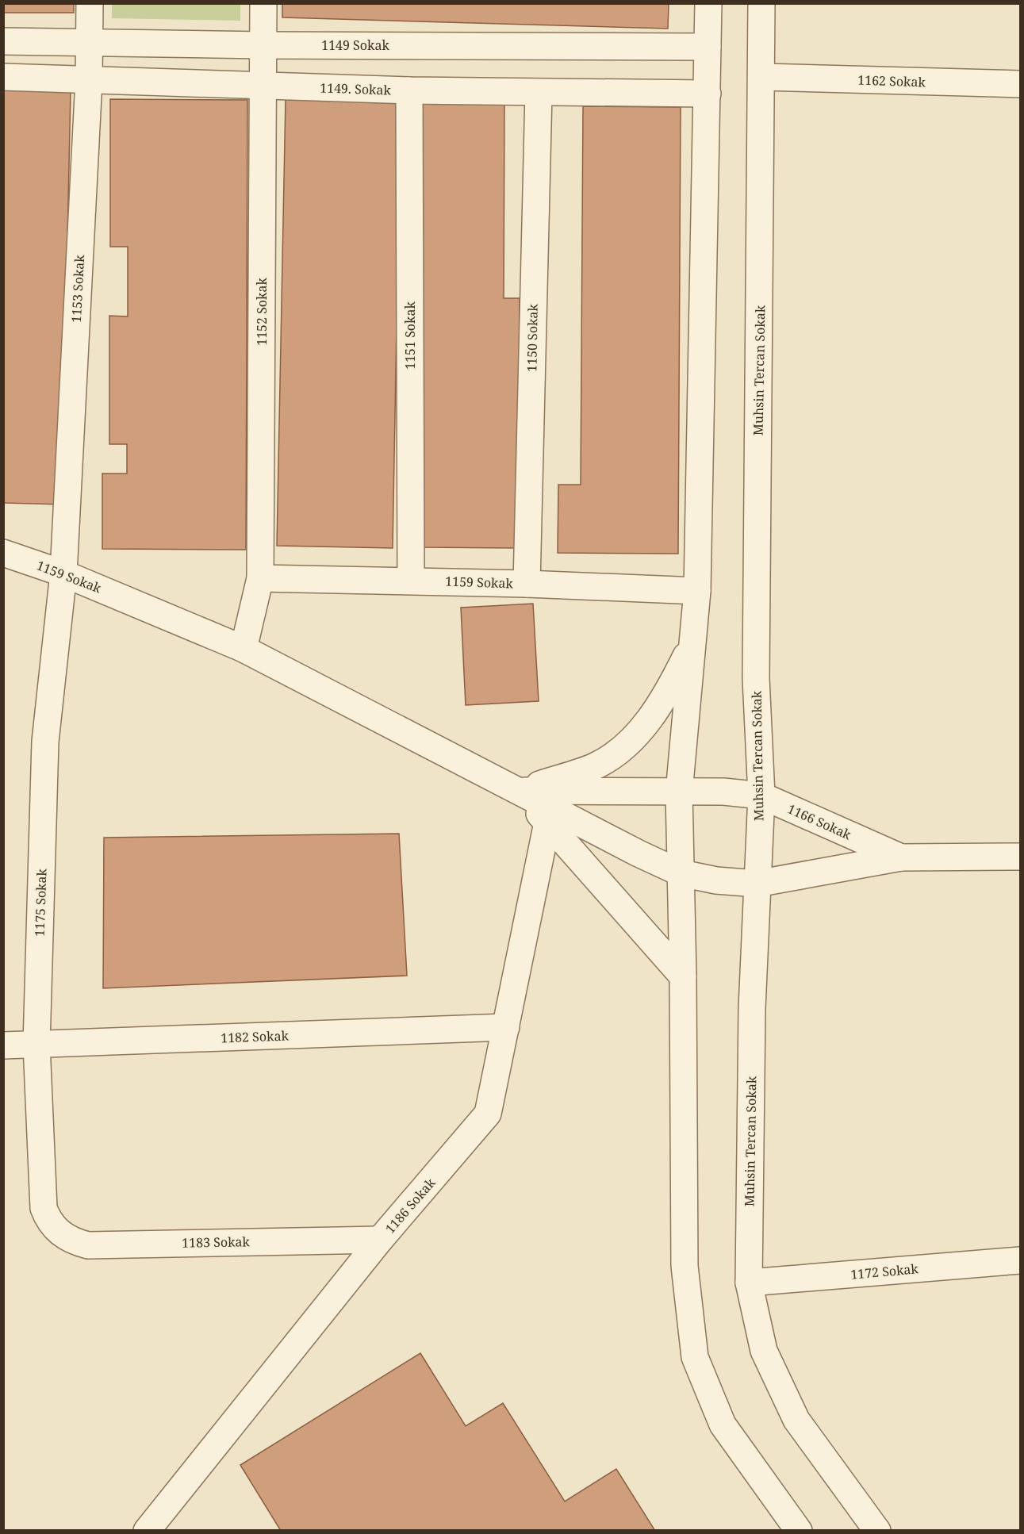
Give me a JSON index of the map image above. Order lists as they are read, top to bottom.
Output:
{
  "streets": {
    "street": [
      "1149 Sokak",
      "1162 Sokak",
      "1149. Sokak",
      "1153 Sokak",
      "1152 Sokak",
      "1151 Sokak",
      "1150 Sokak",
      "Muhsin Tercan Sokak",
      "1159 Sokak",
      "1166 Sokak",
      "1175 Sokak",
      "1182 Sokak",
      "1186 Sokak",
      "1183 Sokak",
      "1172 Sokak"
    ]
  },
  "crossings": [
    ["1149 Sokak", "1153 Sokak"],
    ["1149 Sokak", "1152 Sokak"],
    ["1162 Sokak", "Muhsin Tercan Sokak"],
    ["1149. Sokak", "1153 Sokak"],
    ["1149. Sokak", "1152 Sokak"],
    ["1149. Sokak", "1151 Sokak"],
    ["1149. Sokak", "1150 Sokak"],
    ["1153 Sokak", "1159 Sokak"],
    ["1153 Sokak", "1175 Sokak"],
    ["1152 Sokak", "1159 Sokak"],
    ["1151 Sokak", "1159 Sokak"],
    ["1150 Sokak", "1159 Sokak"],
    ["Muhsin Tercan Sokak", "1166 Sokak"],
    ["Muhsin Tercan Sokak", "1172 Sokak"],
    ["1159 Sokak", "1166 Sokak"],
    ["1159 Sokak", "1175 Sokak"],
    ["1175 Sokak", "1182 Sokak"],
    ["1175 Sokak", "1183 Sokak"],
    ["1182 Sokak", "1186 Sokak"],
    ["1186 Sokak", "1183 Sokak"]
  ]
}
